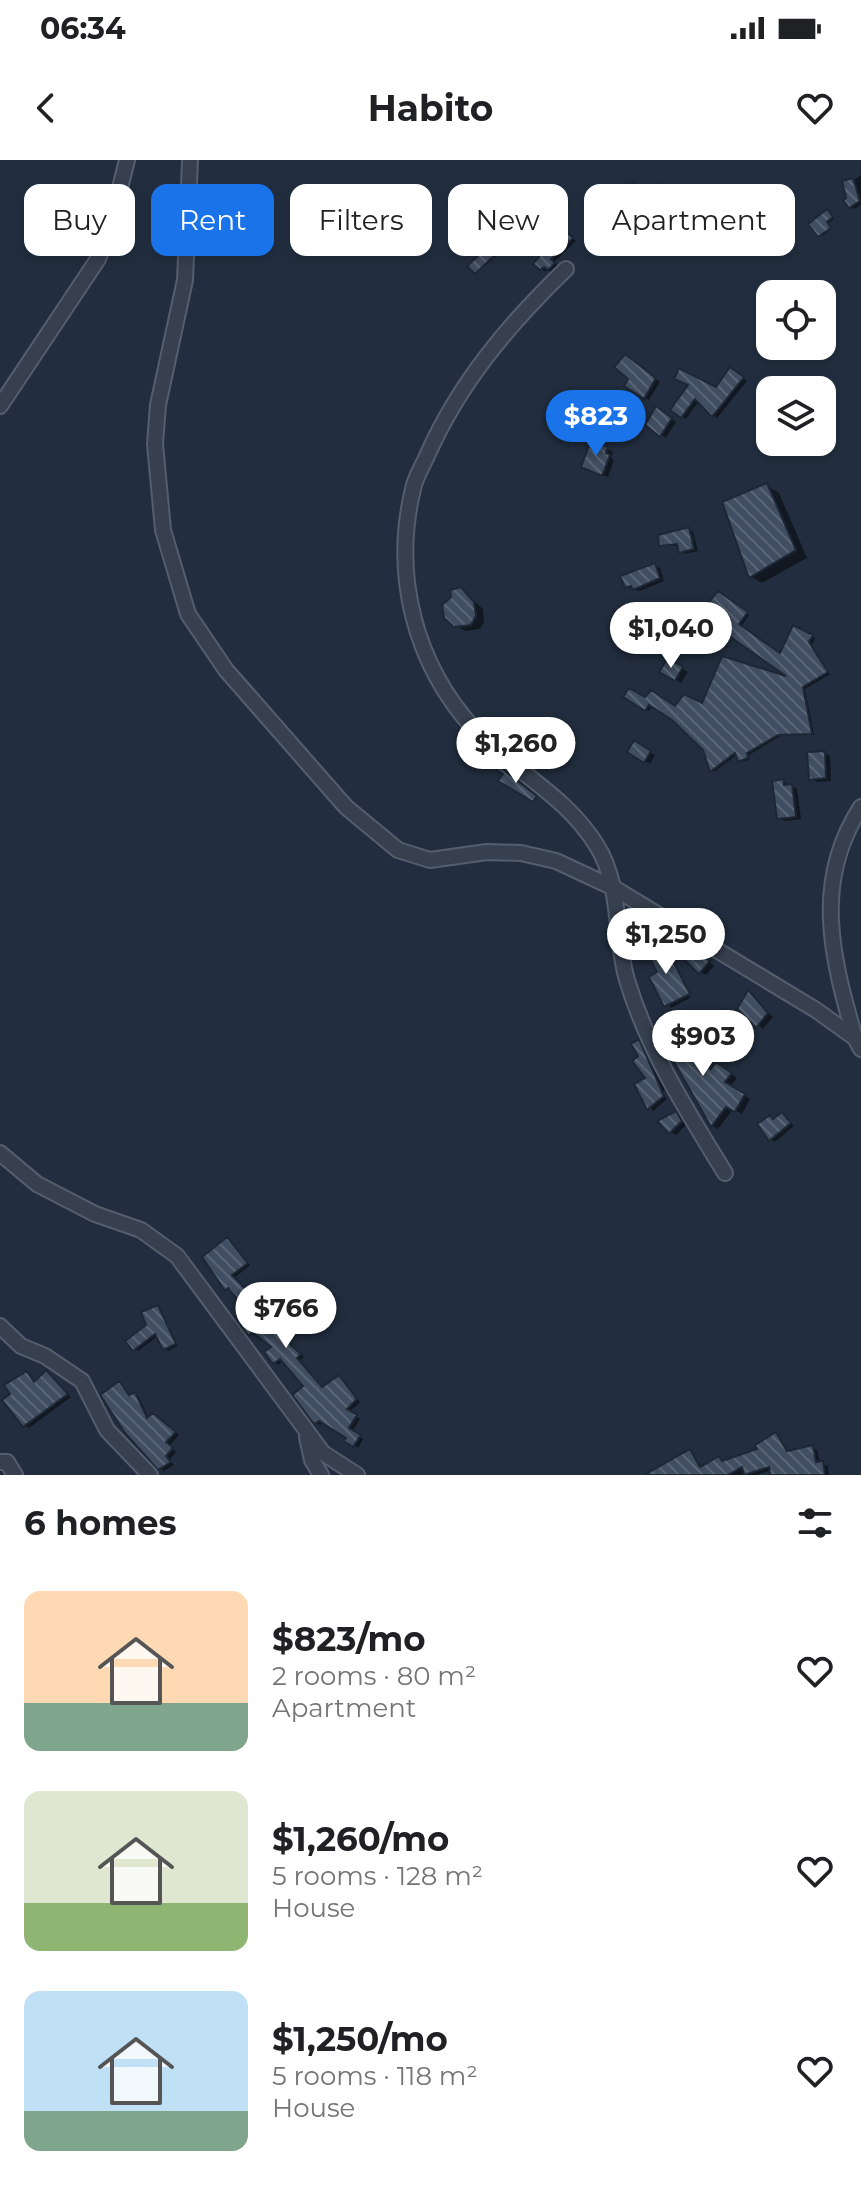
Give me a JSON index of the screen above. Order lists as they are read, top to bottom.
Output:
{
  "page": {
    "status": "06:34",
    "header": "Habito",
    "chip": [
      "Buy",
      "Rent",
      "Filters",
      "New",
      "Apartment"
    ],
    "price": [
      "$823",
      "$1,040",
      "$1,260",
      "$1,250",
      "$903",
      "$766"
    ],
    "heading": "6 homes",
    "list": [
      {
        "name": "$823/mo",
        "note": "2 rooms · 80 m² · Apartment"
      },
      {
        "name": "$1,260/mo",
        "note": "5 rooms · 128 m² · House"
      },
      {
        "name": "$1,250/mo",
        "note": "5 rooms · 118 m² · House"
      }
    ]
  }
}
